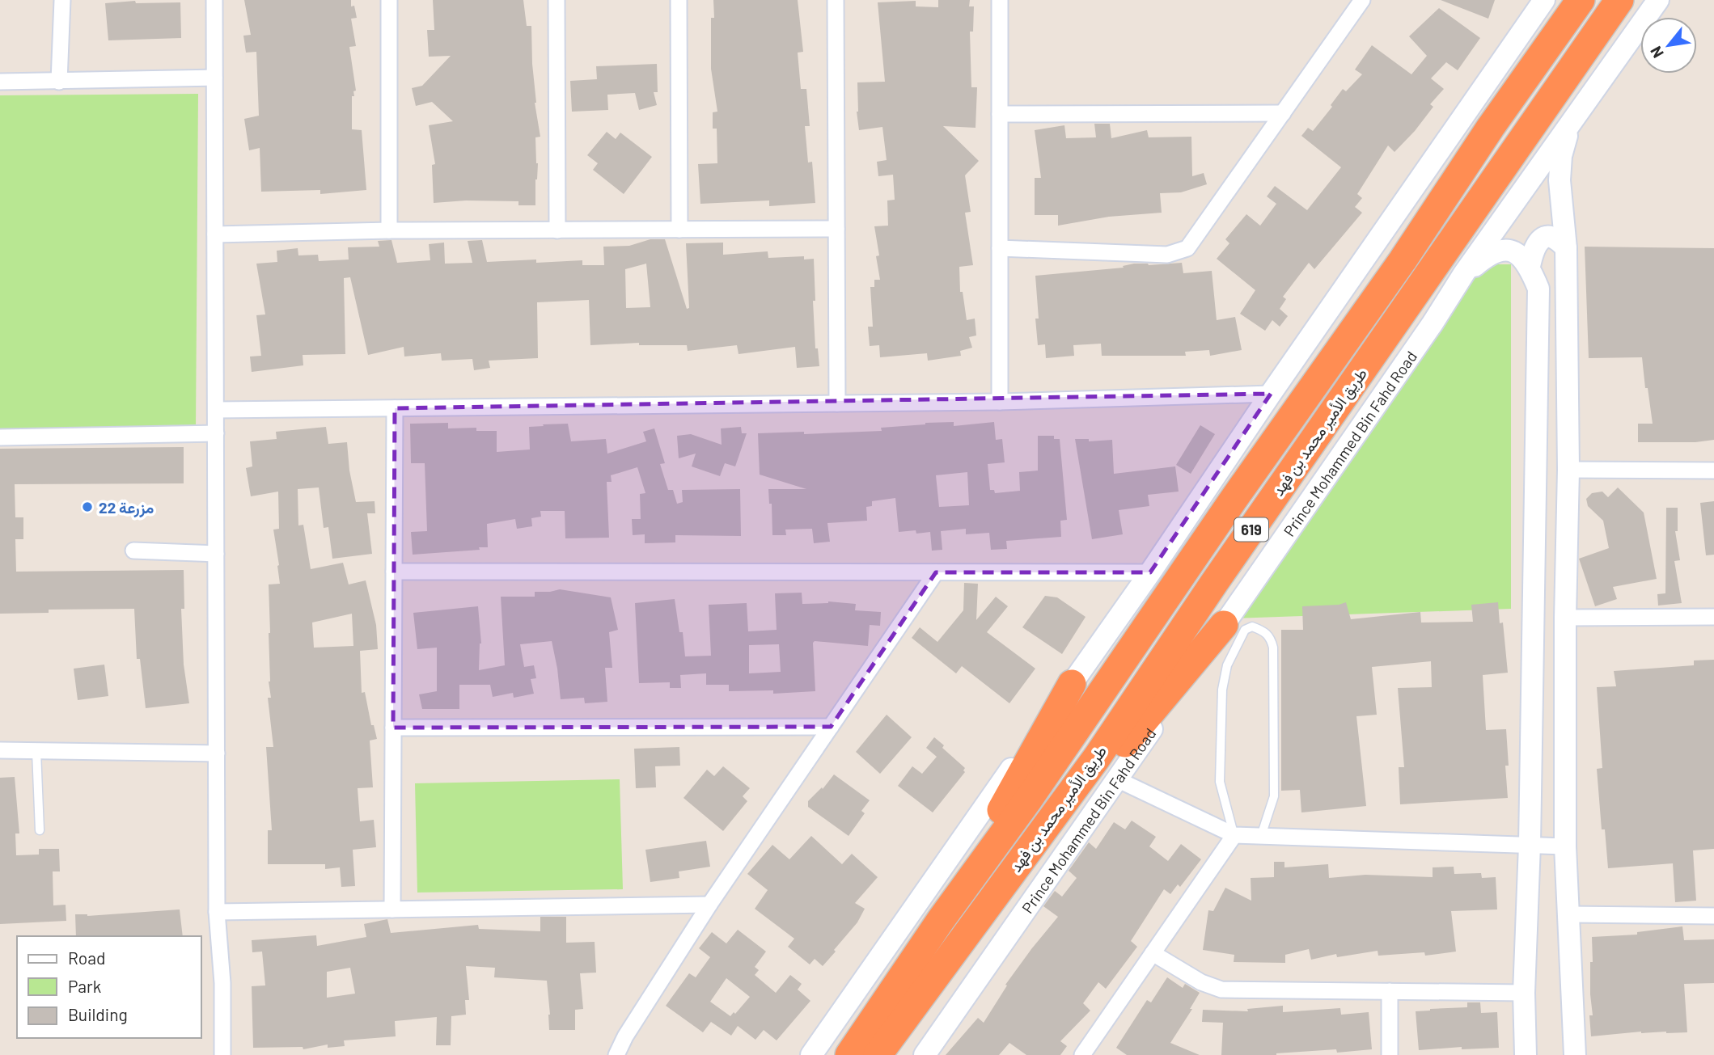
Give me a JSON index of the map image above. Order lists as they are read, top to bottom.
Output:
{
  "streets": {
    "highway": ["طريق الأمير محمد بن فهد", "619"],
    "main road": ["Prince Mohammed Bin Fahd Road"]
  },
  "places": ["مزرعة 22"],
  "legend": ["Road", "Park", "Building"],
  "north": "bottom left"
}
